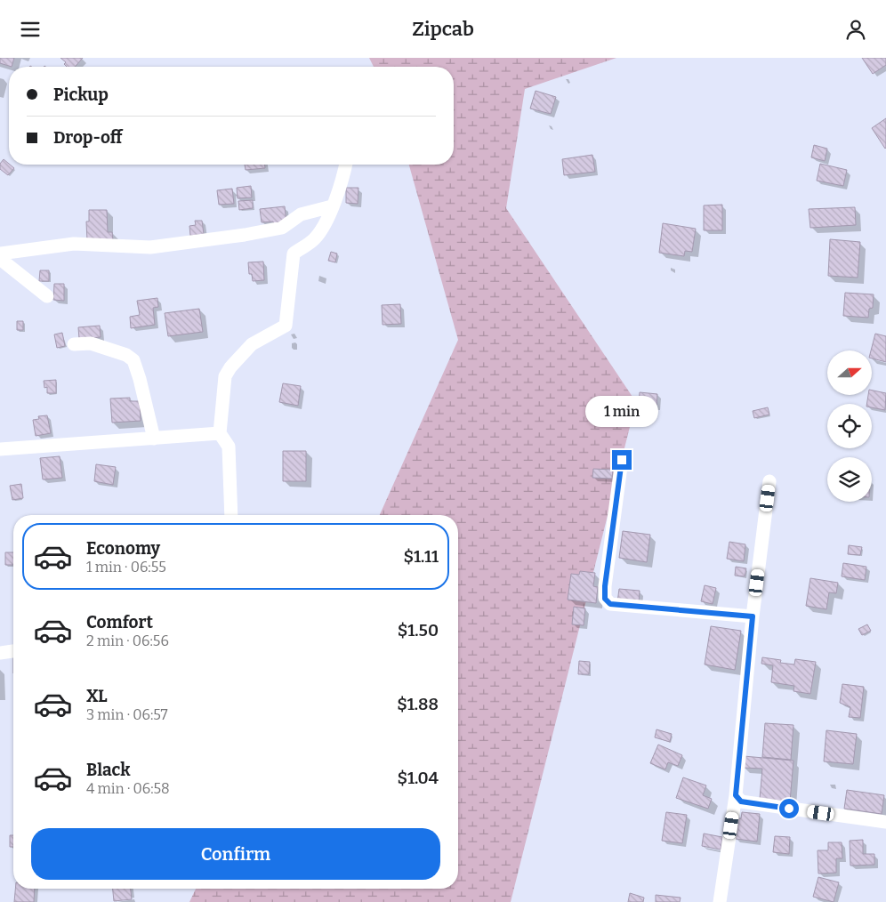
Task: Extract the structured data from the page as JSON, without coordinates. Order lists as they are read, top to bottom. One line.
{"north":"right","page":{"header":"Zipcab","banner":["Pickup","Drop-off"],"bubble":"1 min","list":[{"name":"Economy","note":"1 min · 06:55","value":"$1.11"},{"name":"Comfort","note":"2 min · 06:56","value":"$1.50"},{"name":"XL","note":"3 min · 06:57","value":"$1.88"},{"name":"Black","note":"4 min · 06:58","value":"$1.04"}],"buttons":"Confirm"}}
